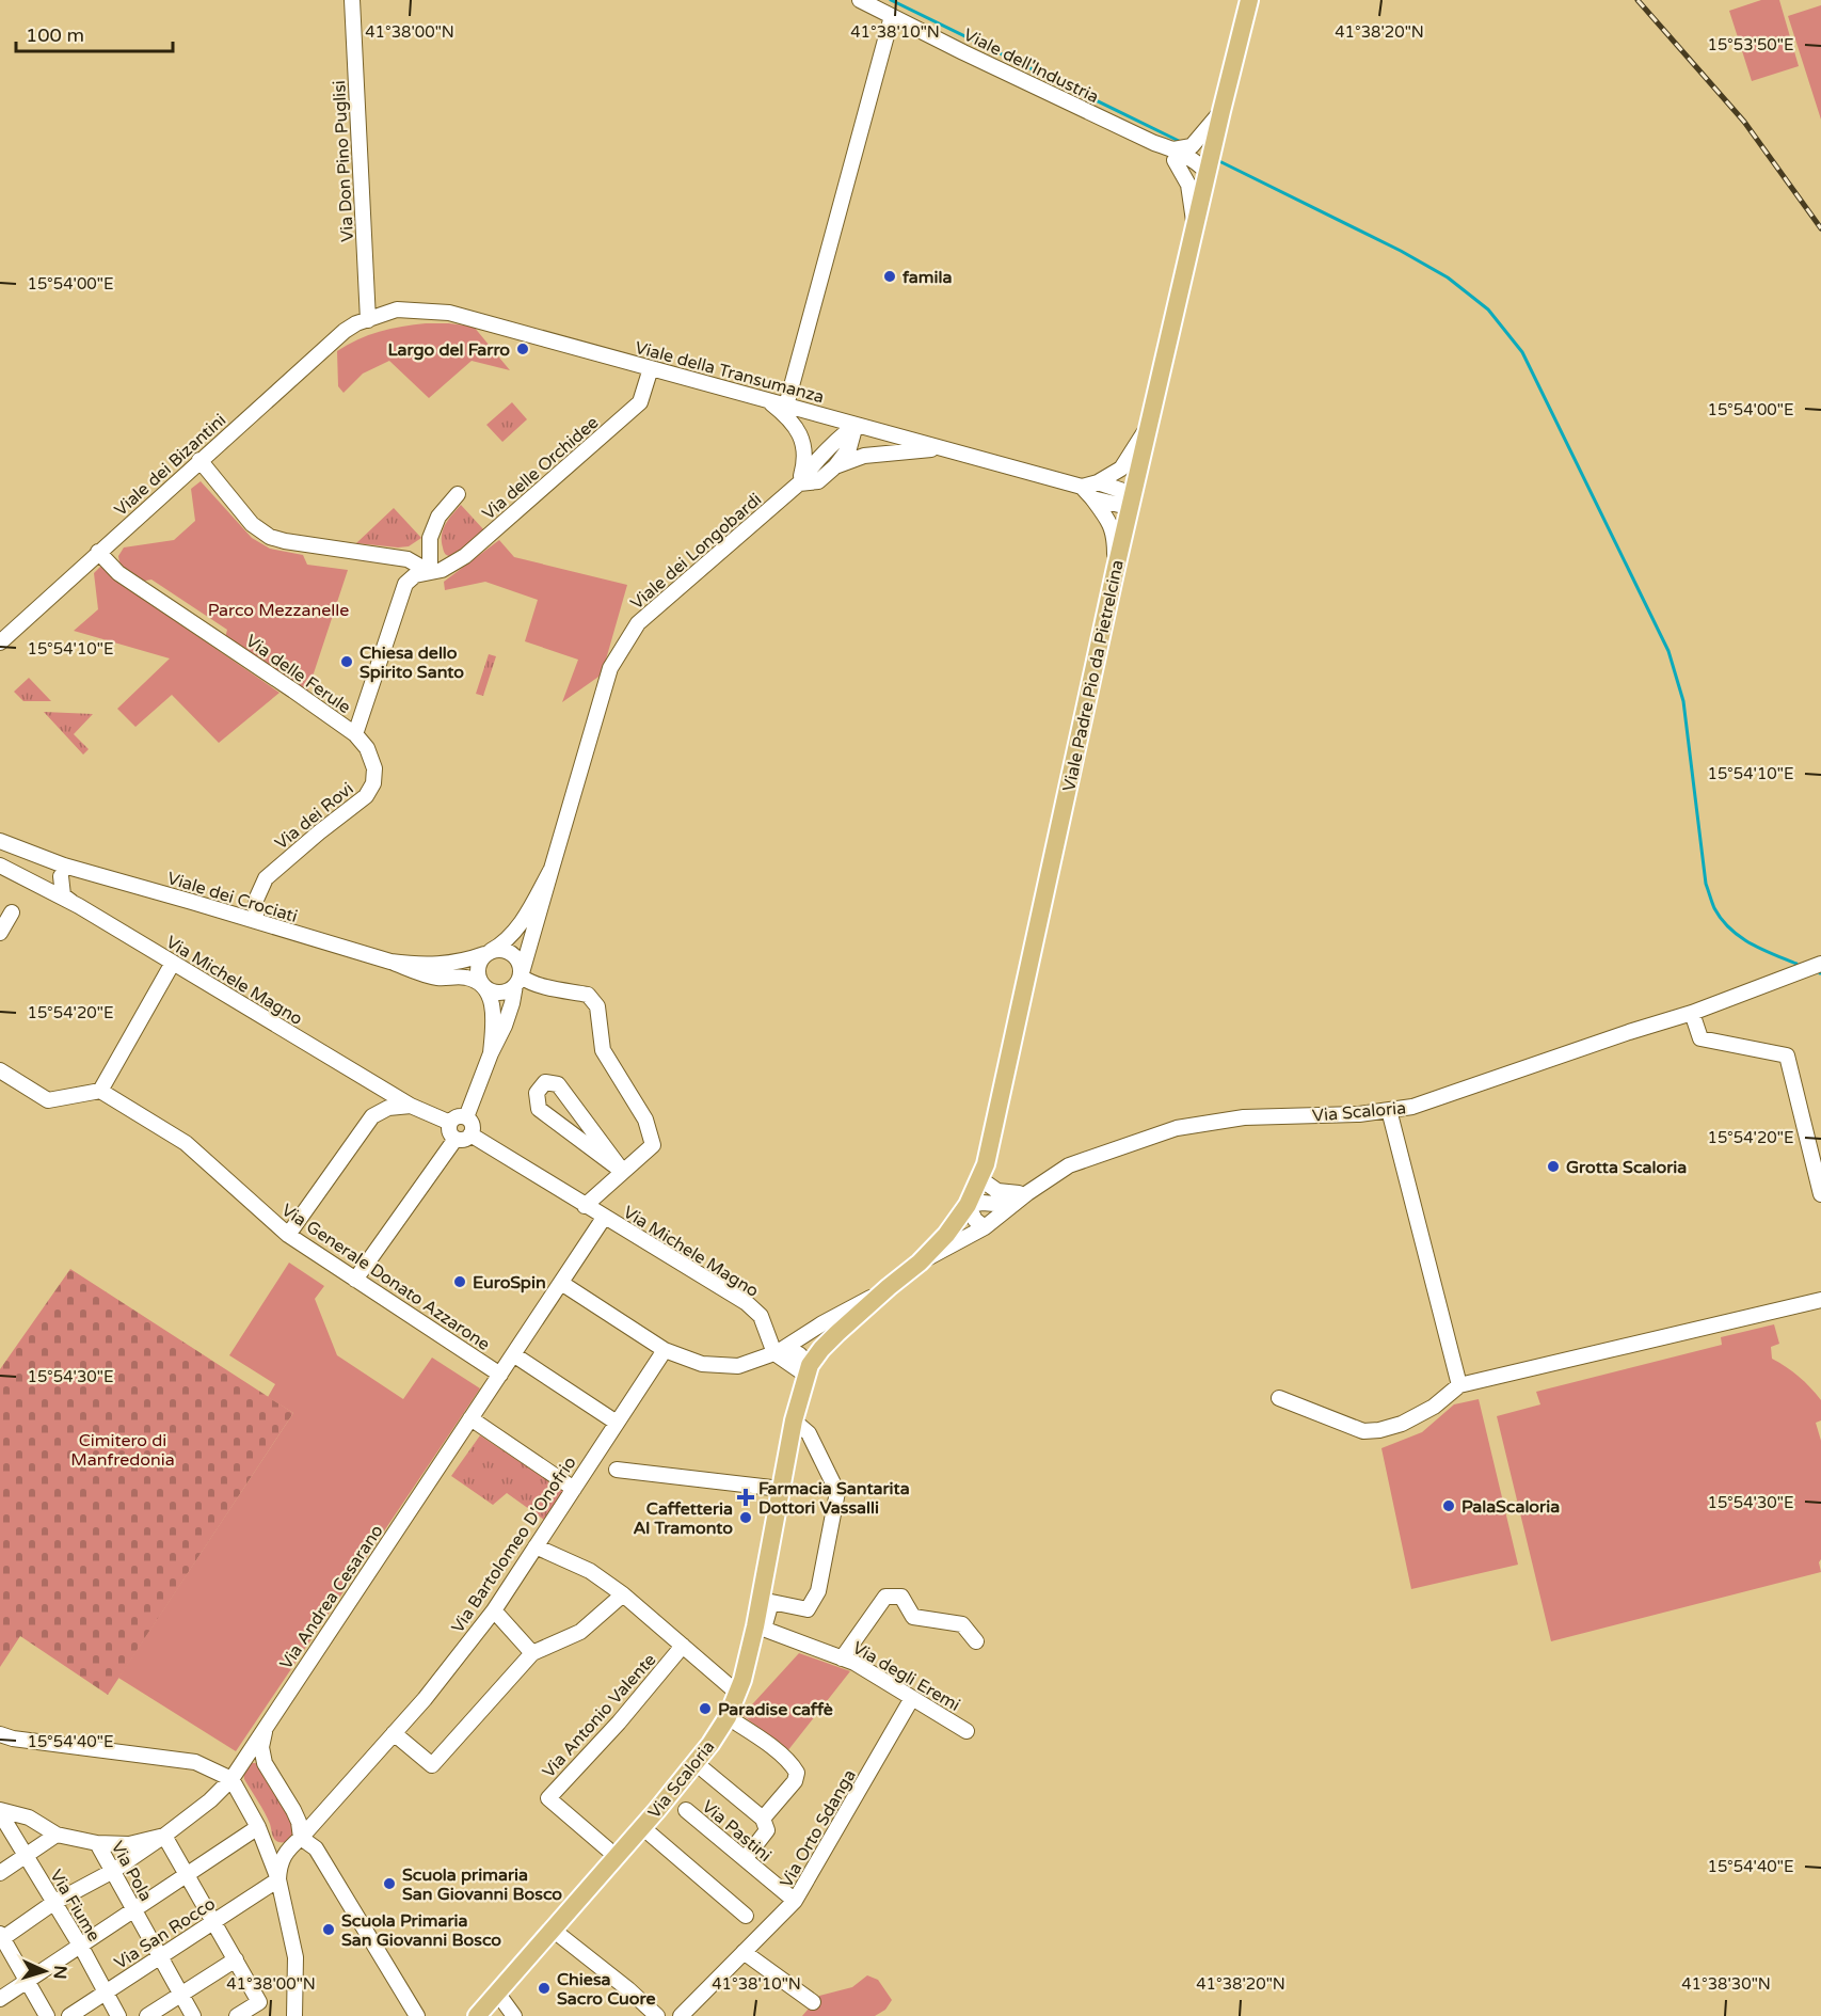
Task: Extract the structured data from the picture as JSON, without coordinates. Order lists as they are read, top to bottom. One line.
{"streets":{"main road":["Viale Padre Pio da Pietrelcina","Via Scaloria"],"street":["Viale dell'Industria","Via Don Pino Puglisi","Viale della Transumanza","Viale dei Bizantini","Via delle Orchidee","Viale dei Longobardi","Via delle Ferule","Via dei Rovi","Viale dei Crociati","Via Michele Magno","Via Generale Donato Azzarone","Via Bartolomeo D'Onofrio","Via Andrea Cesarano","Via degli Eremi","Via Antonio Valente","Via Orto Sdanga","Via Pastini","Via Pola","Via Fiume","Via San Rocco"]},"crossings":[["Viale dell'Industria","Viale Padre Pio da Pietrelcina"],["Via Don Pino Puglisi","Viale della Transumanza"],["Via Don Pino Puglisi","Viale dei Bizantini"],["Viale della Transumanza","Viale dei Bizantini"],["Viale della Transumanza","Via delle Orchidee"],["Viale della Transumanza","Viale dei Longobardi"],["Viale dei Bizantini","Via delle Ferule"],["Via delle Orchidee","Via delle Ferule"],["Via delle Orchidee","Via dei Rovi"],["Viale dei Longobardi","Viale dei Crociati"],["Via delle Ferule","Via dei Rovi"],["Viale Padre Pio da Pietrelcina","Via Scaloria"],["Via dei Rovi","Viale dei Crociati"],["Via Michele Magno","Via Scaloria"],["Via Michele Magno","Via Andrea Cesarano"],["Via Scaloria","Via Bartolomeo D'Onofrio"],["Via Scaloria","Via Andrea Cesarano"],["Via Scaloria","Via degli Eremi"],["Via Scaloria","Via Antonio Valente"],["Via Generale Donato Azzarone","Via Andrea Cesarano"],["Via Andrea Cesarano","Via Pola"],["Via Andrea Cesarano","Via Fiume"],["Via degli Eremi","Via Orto Sdanga"],["Via Orto Sdanga","Via Pastini"],["Via Pola","Via San Rocco"],["Via Fiume","Via San Rocco"]],"parks":["Parco Mezzanelle","Cimitero di Manfredonia"],"places":{"other":["famila","Largo del Farro","Chiesa dello Spirito Santo","Grotta Scaloria","EuroSpin","PalaScaloria","Caffetteria Al Tramonto","Paradise caffè","Scuola primaria San Giovanni Bosco","Scuola Primaria San Giovanni Bosco","Chiesa Sacro Cuore"],"health":["Farmacia Santarita Dottori Vassalli"]},"scale_bar":"100 m","north":"right","coordinates":["41°38'00\"N","41°38'10\"N","41°38'20\"N","15°53'50\"E","15°54'00\"E","15°54'10\"E","15°54'20\"E","15°54'30\"E","15°54'40\"E","41°38'30\"N"]}
